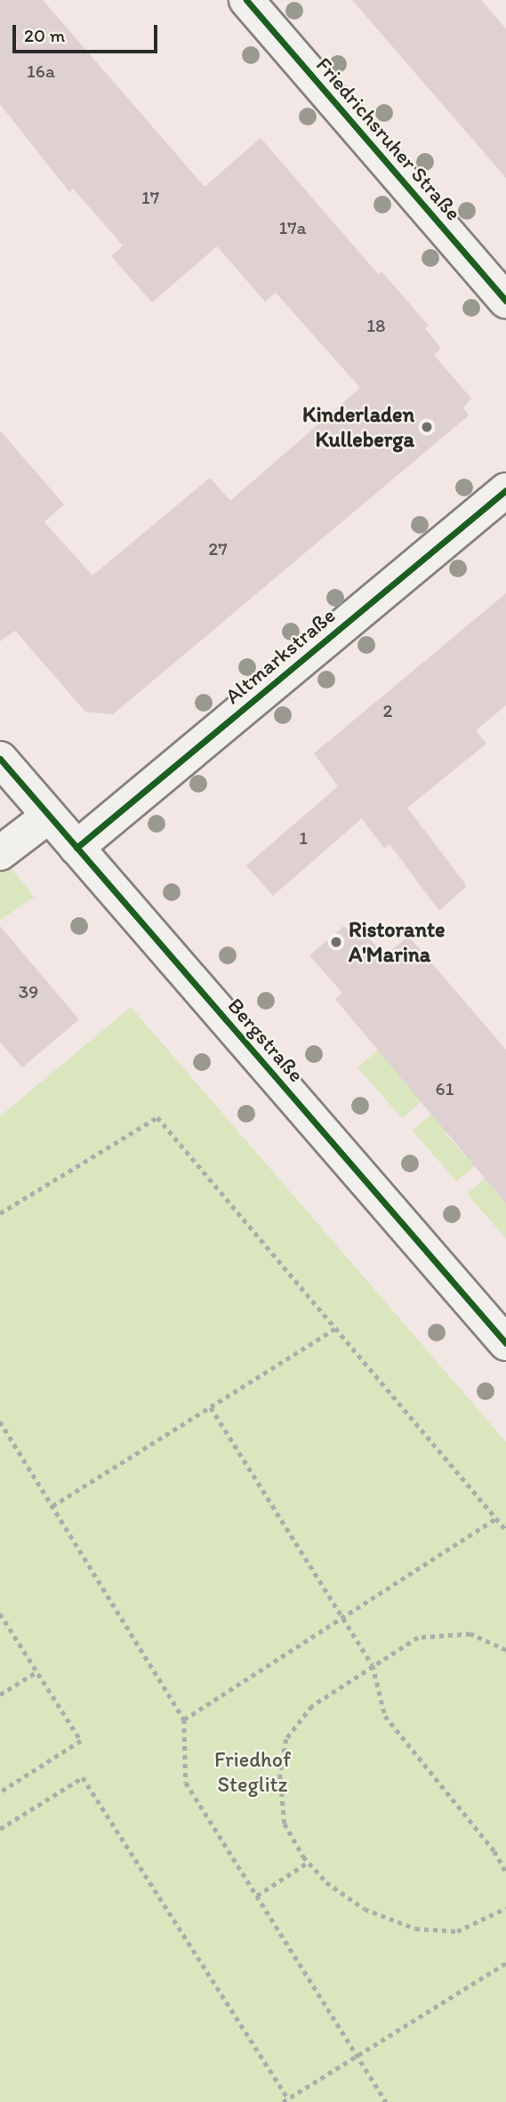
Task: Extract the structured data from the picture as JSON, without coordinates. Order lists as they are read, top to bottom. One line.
{"streets":{"street":["Friedrichsruher Straße","Altmarkstraße","Bergstraße"]},"crossings":[["Altmarkstraße","Bergstraße"]],"parks":["Friedhof Steglitz"],"places":["Kinderladen Kulleberga","Ristorante A'Marina"],"house_numbers":["16a","17","17a","18","27","2","1","39","61"],"scale_bar":"20 m"}
